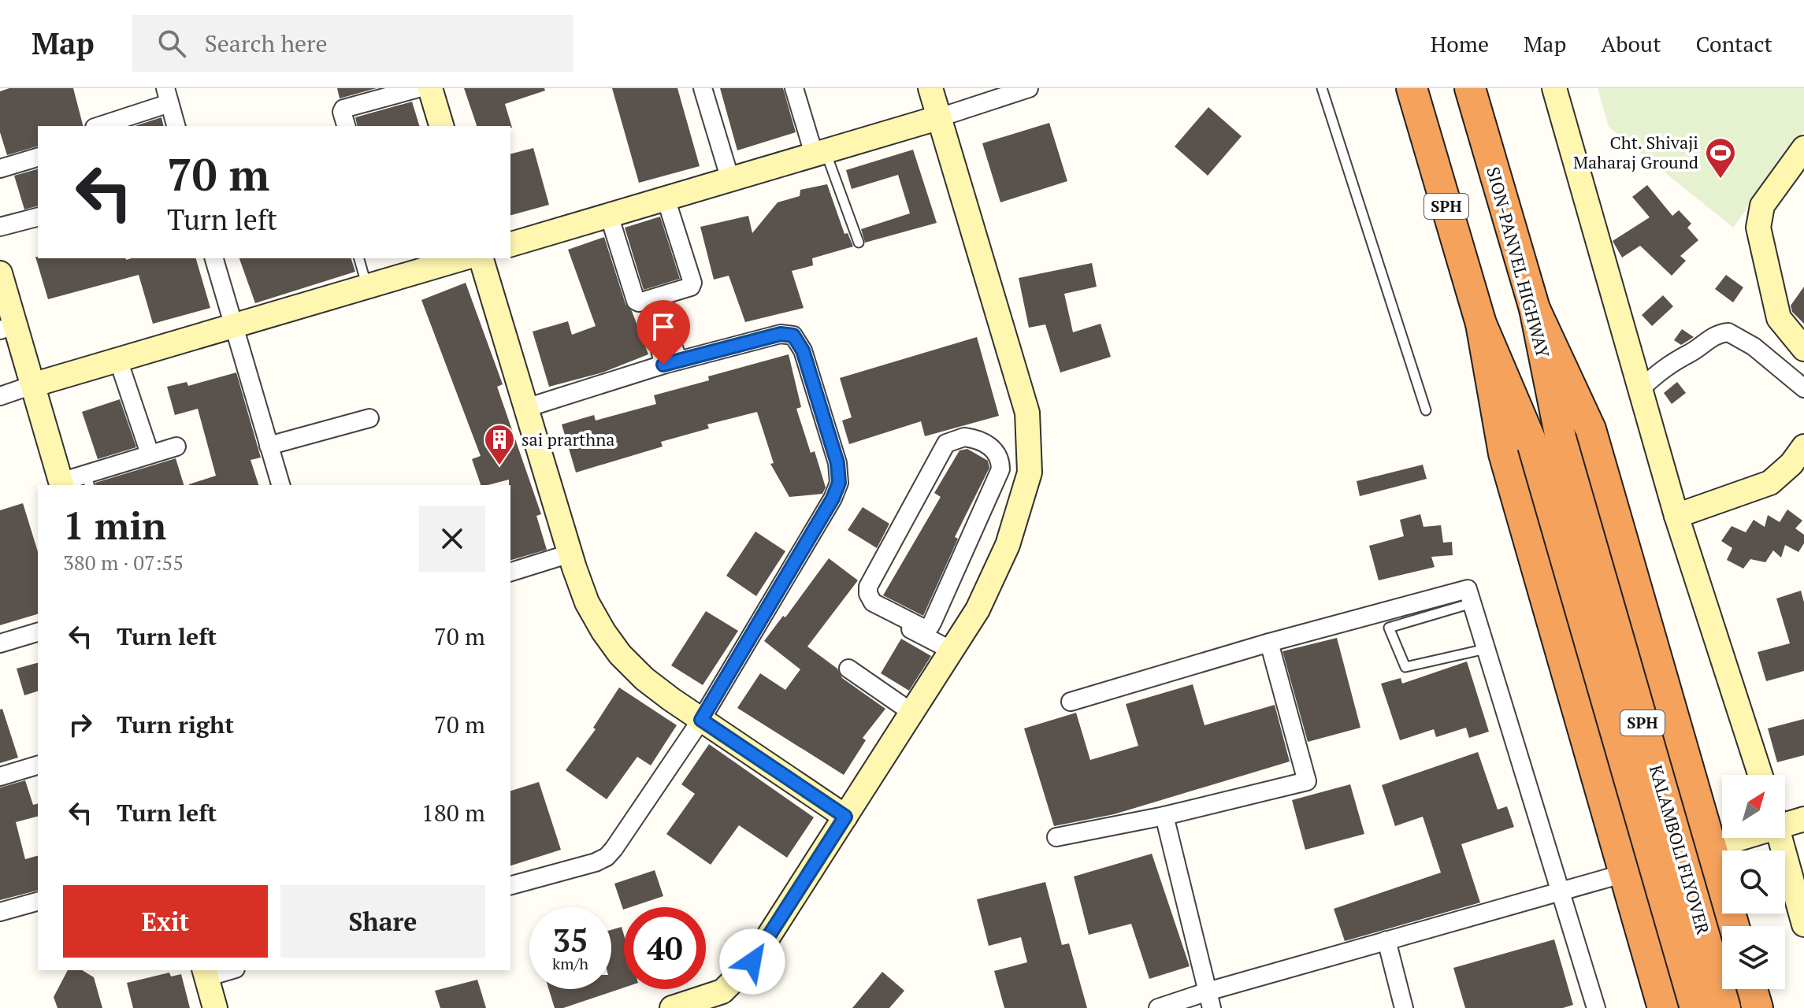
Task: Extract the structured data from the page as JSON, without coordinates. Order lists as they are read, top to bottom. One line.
{"streets":{"highway":["SPH","SION-PANVEL HIGHWAY","KALAMBOLI FLYOVER"]},"crossings":[["SPH","SION-PANVEL HIGHWAY"],["SPH","KALAMBOLI FLYOVER"],["SION-PANVEL HIGHWAY","KALAMBOLI FLYOVER"]],"places":{"sports":["Cht. Shivaji Maharaj Ground"],"building":["sai prarthna"]},"north":"top right","page":{"header":"Map","search":"Search here","nav":["Home","Map","About","Contact"],"turn":["70 m","Turn left"],"heading":["1 min","380 m · 07:55"],"list":[{"name":"Turn left","value":"70 m"},{"name":"Turn right","value":"70 m"},{"name":"Turn left","value":"180 m"}],"buttons":["Exit","Share"],"speed":"35 km/h","limit":"40"}}
